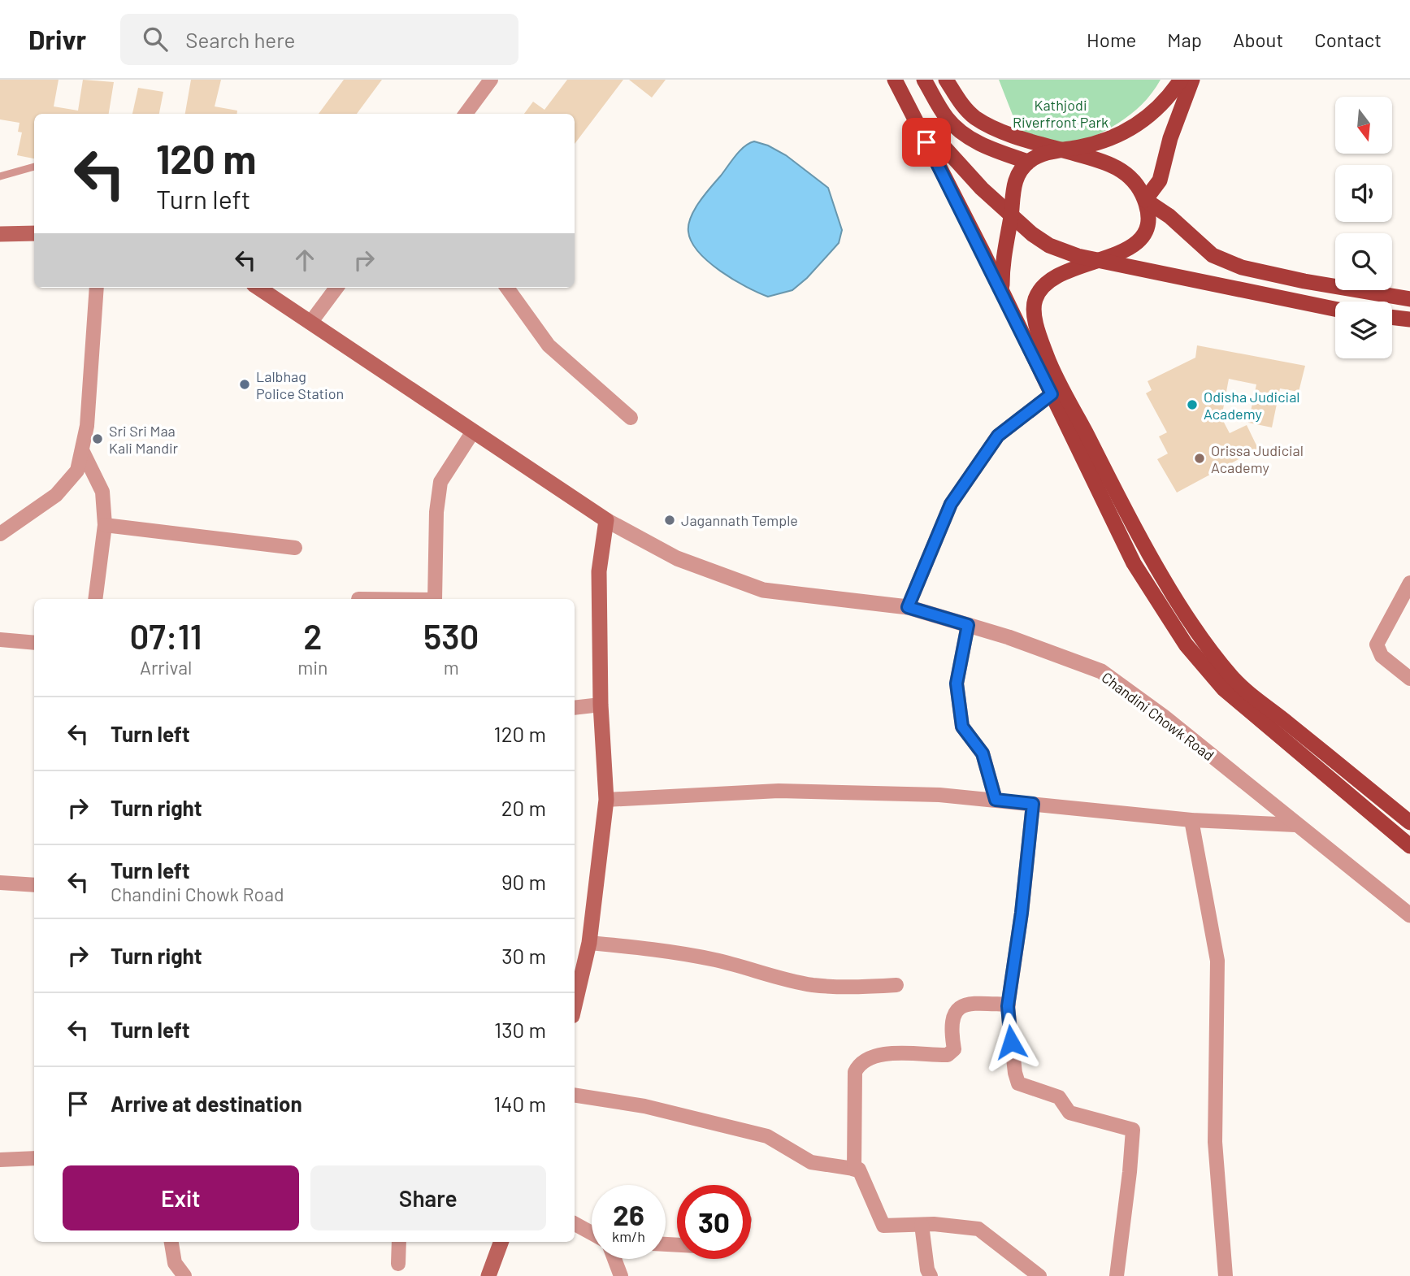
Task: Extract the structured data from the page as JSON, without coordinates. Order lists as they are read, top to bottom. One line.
{"streets":{"street":["Chandini Chowk Road"]},"parks":["Kathjodi Riverfront Park"],"places":["Lalbhag Police Station","Odisha Judicial Academy","Sri Sri Maa Kali Mandir","Orissa Judicial Academy","Jagannath Temple"],"north":"bottom","page":{"header":"Drivr","search":"Search here","nav":["Home","Map","About","Contact"],"turn":["120 m","Turn left"],"eta":["07:11","Arrival","2","min","530","m"],"list":[{"name":"Turn left","value":"120 m"},{"name":"Turn right","value":"20 m"},{"name":"Turn left","note":"Chandini Chowk Road","value":"90 m"},{"name":"Turn right","value":"30 m"},{"name":"Turn left","value":"130 m"},{"name":"Arrive at destination","value":"140 m"}],"buttons":["Exit","Share"],"speed":"26 km/h","limit":"30"}}
